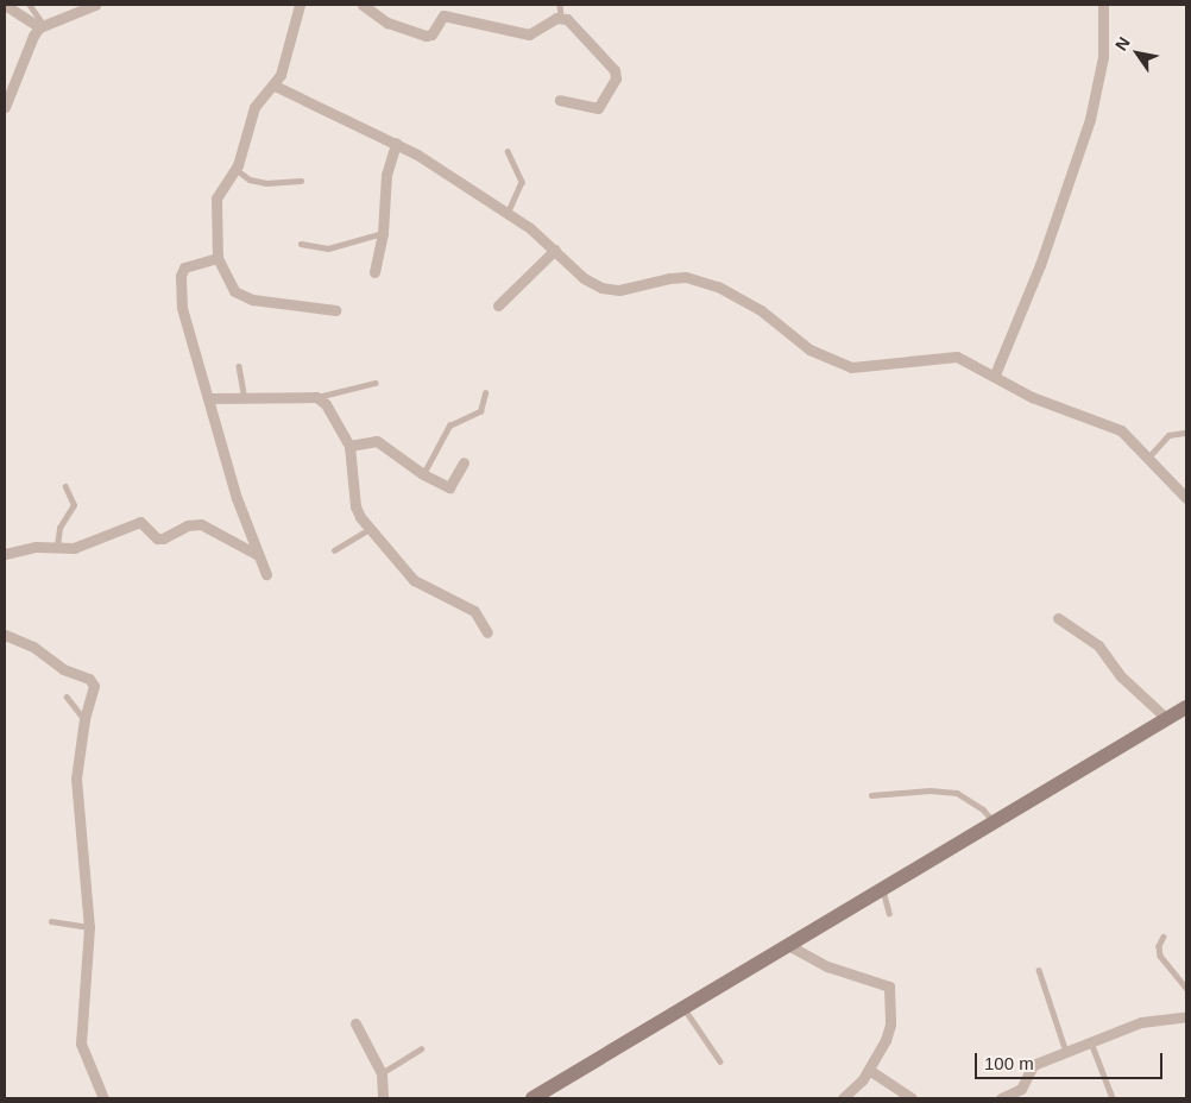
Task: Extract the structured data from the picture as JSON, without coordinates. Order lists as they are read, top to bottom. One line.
{"scale_bar":"100 m","north":"top left"}
